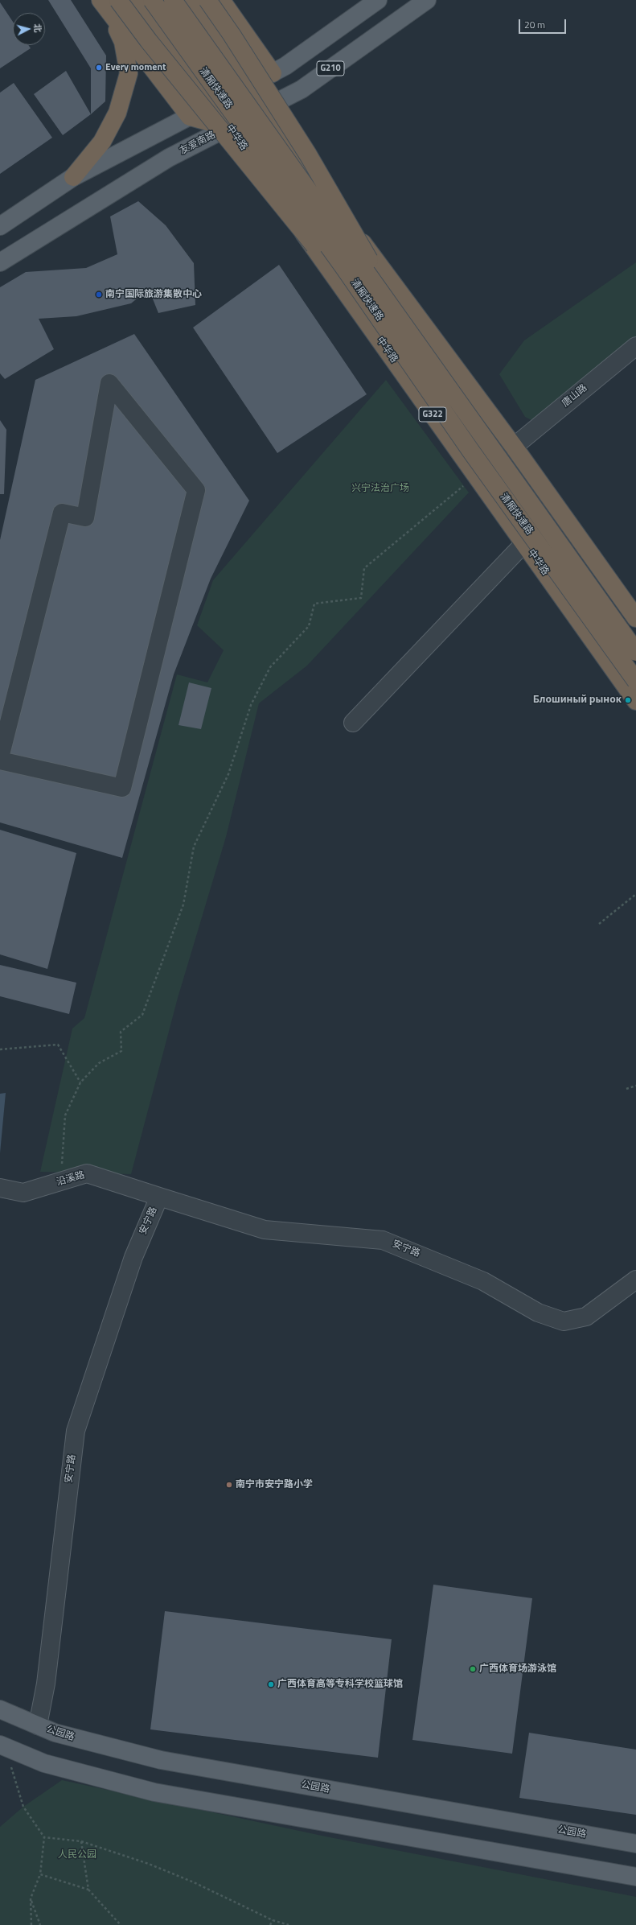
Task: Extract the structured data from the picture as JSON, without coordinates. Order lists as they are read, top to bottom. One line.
{"streets":{"highway":["清厢快速路","中华路","G322"],"main road":["G210","友爱南路","公园路"],"street":["唐山路","沿溪路","安宁路"]},"crossings":[["中华路","友爱南路"],["沿溪路","安宁路"],["安宁路","公园路"]],"parks":["兴宁法治广场","人民公园"],"places":["Every moment","南宁国际旅游集散中心","Блошиный рынок","南宁市安宁路小学","广西体育场游泳馆","广西体育高等专科学校篮球馆"],"scale_bar":"20 m","north":"right"}
